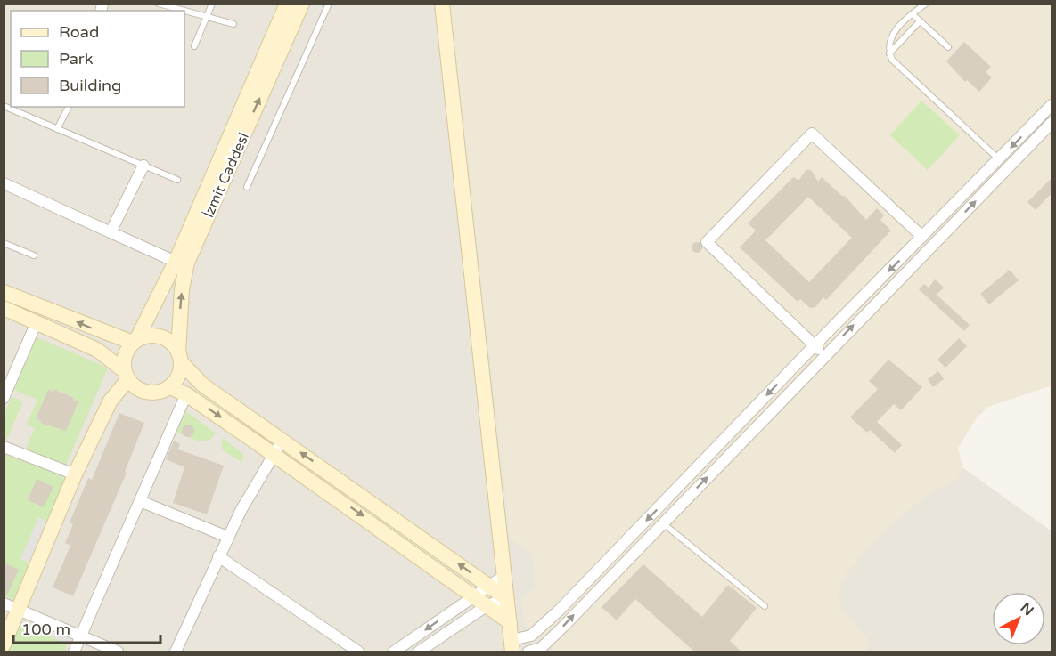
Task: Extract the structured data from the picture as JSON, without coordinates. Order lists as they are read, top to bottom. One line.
{"streets":{"street":["İzmit Caddesi"]},"legend":["Road","Park","Building"],"scale_bar":"100 m","north":"top right"}
